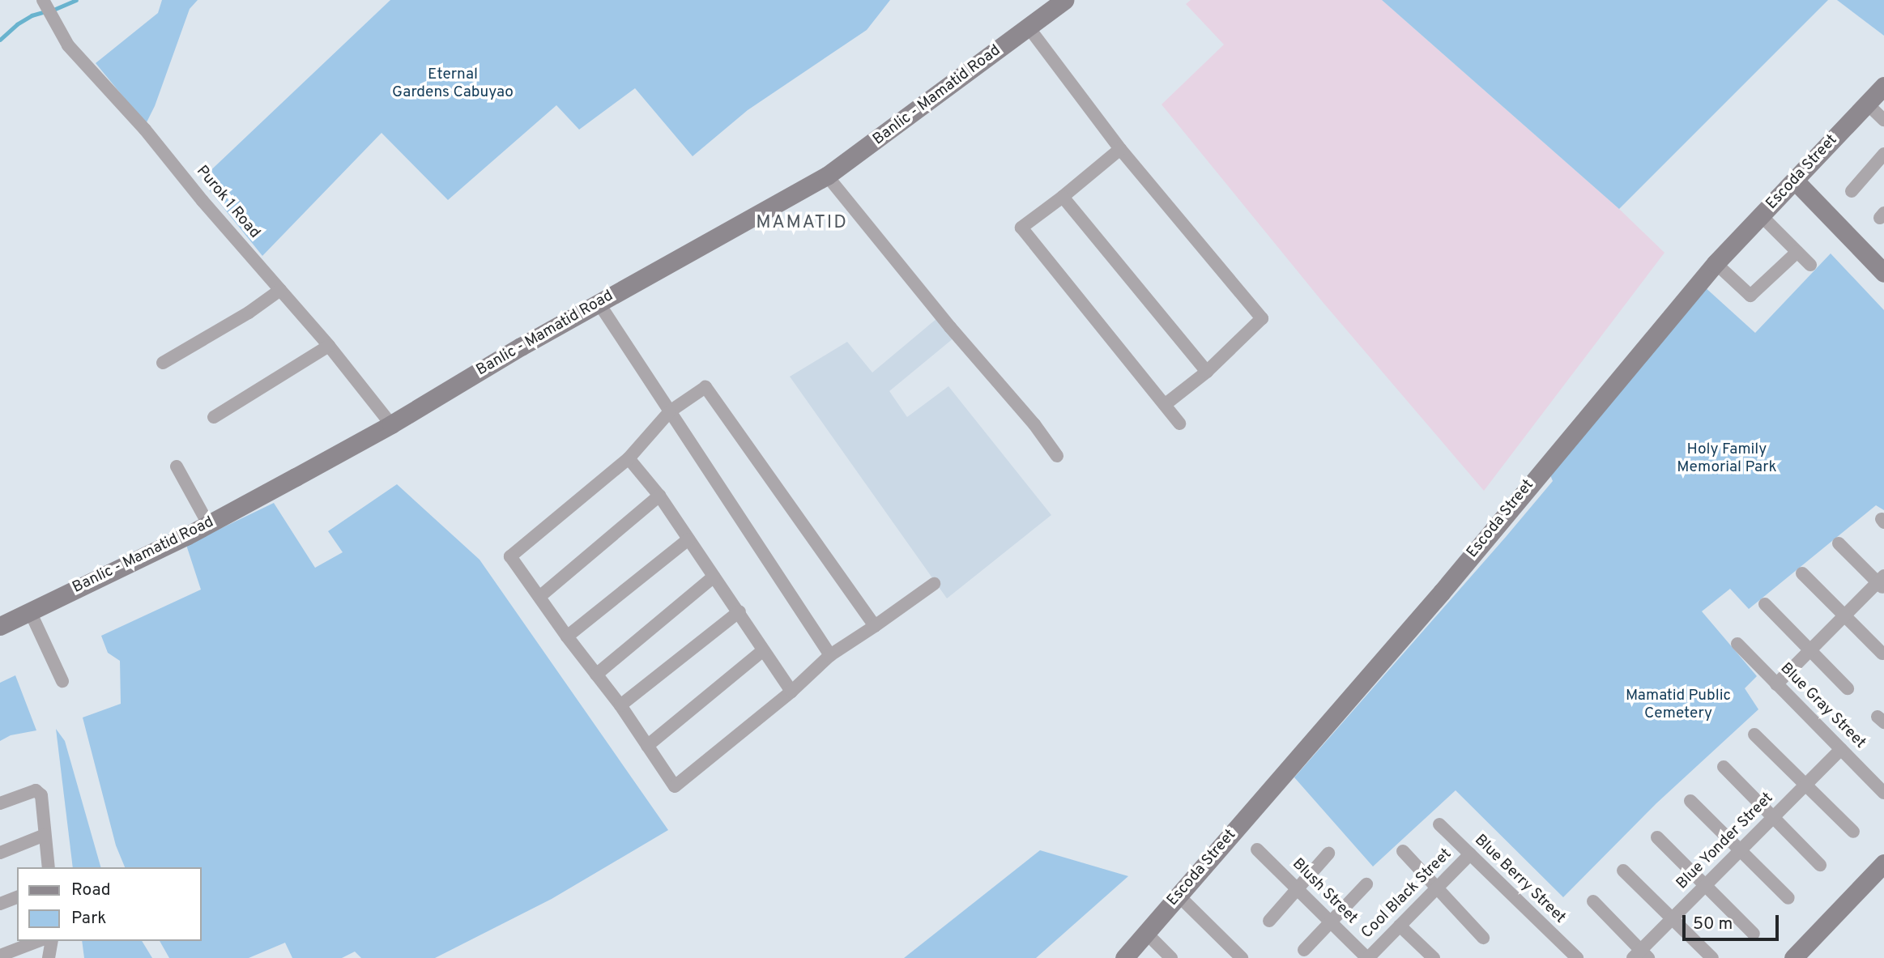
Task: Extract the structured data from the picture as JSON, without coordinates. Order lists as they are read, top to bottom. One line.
{"streets":{"street":["Banlic - Mamatid Road","Escoda Street","Purok 1 Road","Blue Gray Street","Blue Yonder Street","Blue Berry Street","Blush Street","Cool Black Street"]},"crossings":[["Banlic - Mamatid Road","Purok 1 Road"],["Blue Gray Street","Blue Yonder Street"],["Blue Berry Street","Cool Black Street"],["Blush Street","Cool Black Street"]],"districts":["MAMATID"],"parks":["Eternal Gardens Cabuyao","Holy Family Memorial Park","Mamatid Public Cemetery"],"legend":["Road","Park"],"scale_bar":"50 m"}
